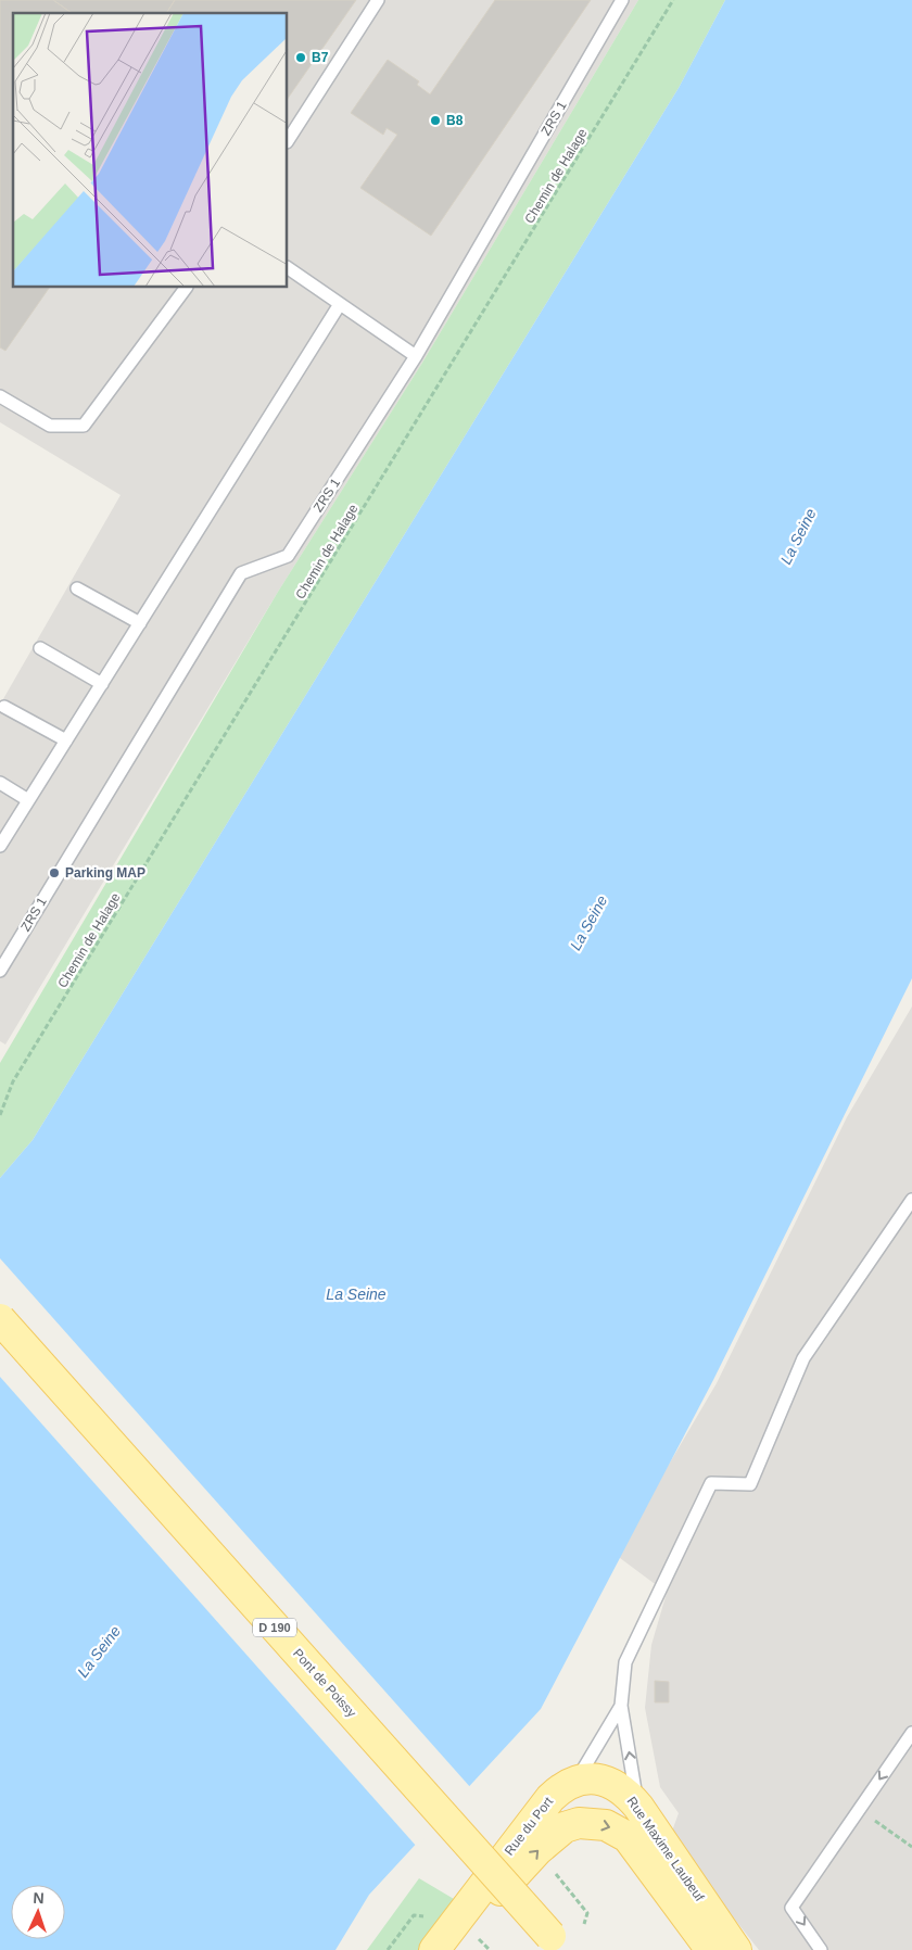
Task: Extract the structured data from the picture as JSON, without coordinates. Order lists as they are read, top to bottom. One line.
{"streets":{"main road":["D 190","Pont de Poissy","Rue du Port","Rue Maxime Laubeuf"],"lane":["ZRS 1"],"path":["Chemin de Halage"]},"crossings":[["Rue du Port","Rue Maxime Laubeuf"]],"water":["La Seine"],"places":["B7","B8","Parking MAP"],"north":"top"}
